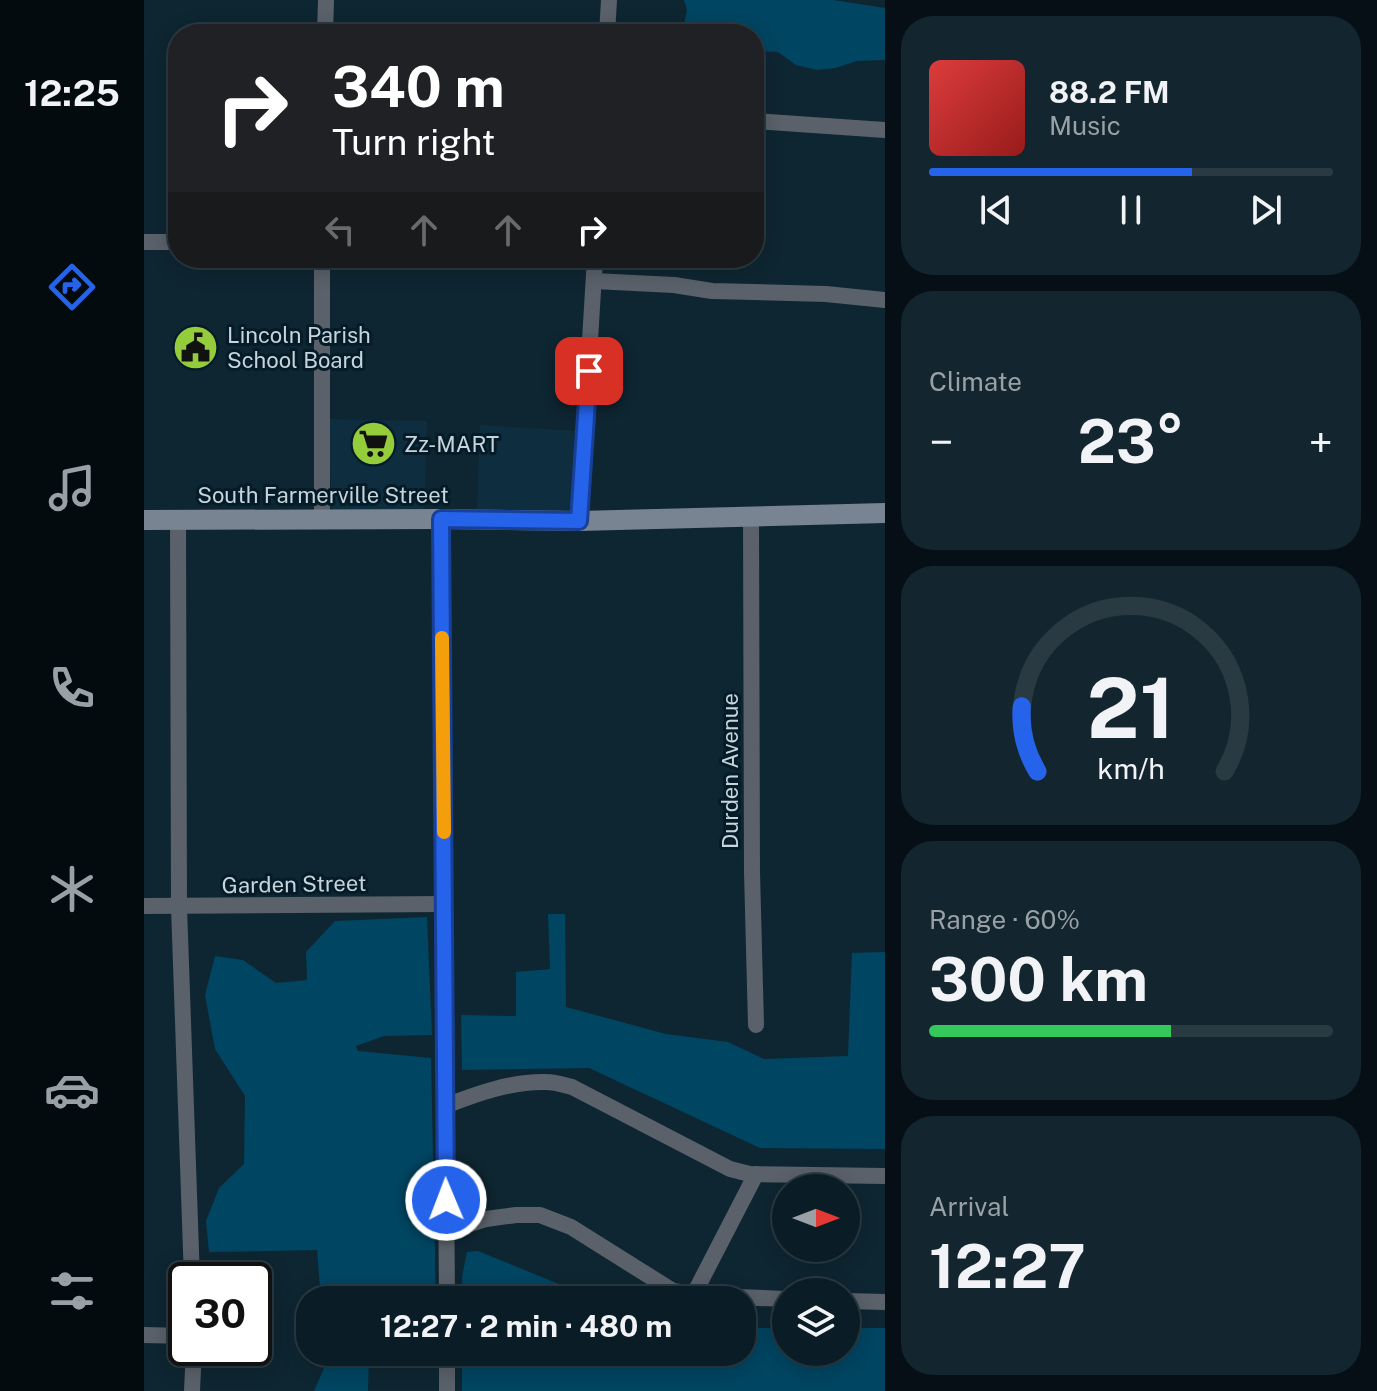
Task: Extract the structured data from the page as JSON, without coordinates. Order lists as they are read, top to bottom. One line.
{"streets":{"street":["South Farmerville Street","Durden Avenue","Garden Street"]},"crossings":[["South Farmerville Street","Durden Avenue"]],"places":{"public building":["Lincoln Parish School Board"],"supermarket":["Zz-MART"]},"north":"right","page":{"tabs":"12:25","turn":["340 m","Turn right"],"song":["88.2 FM","Music"],"tile":["Climate",["Range · 60%","300 km"],["Arrival","12:27"]],"heat":["−","23°","+"],"limit":"30","trip":"12:27 · 2 min · 480 m","gauge":["21","km/h"]}}
